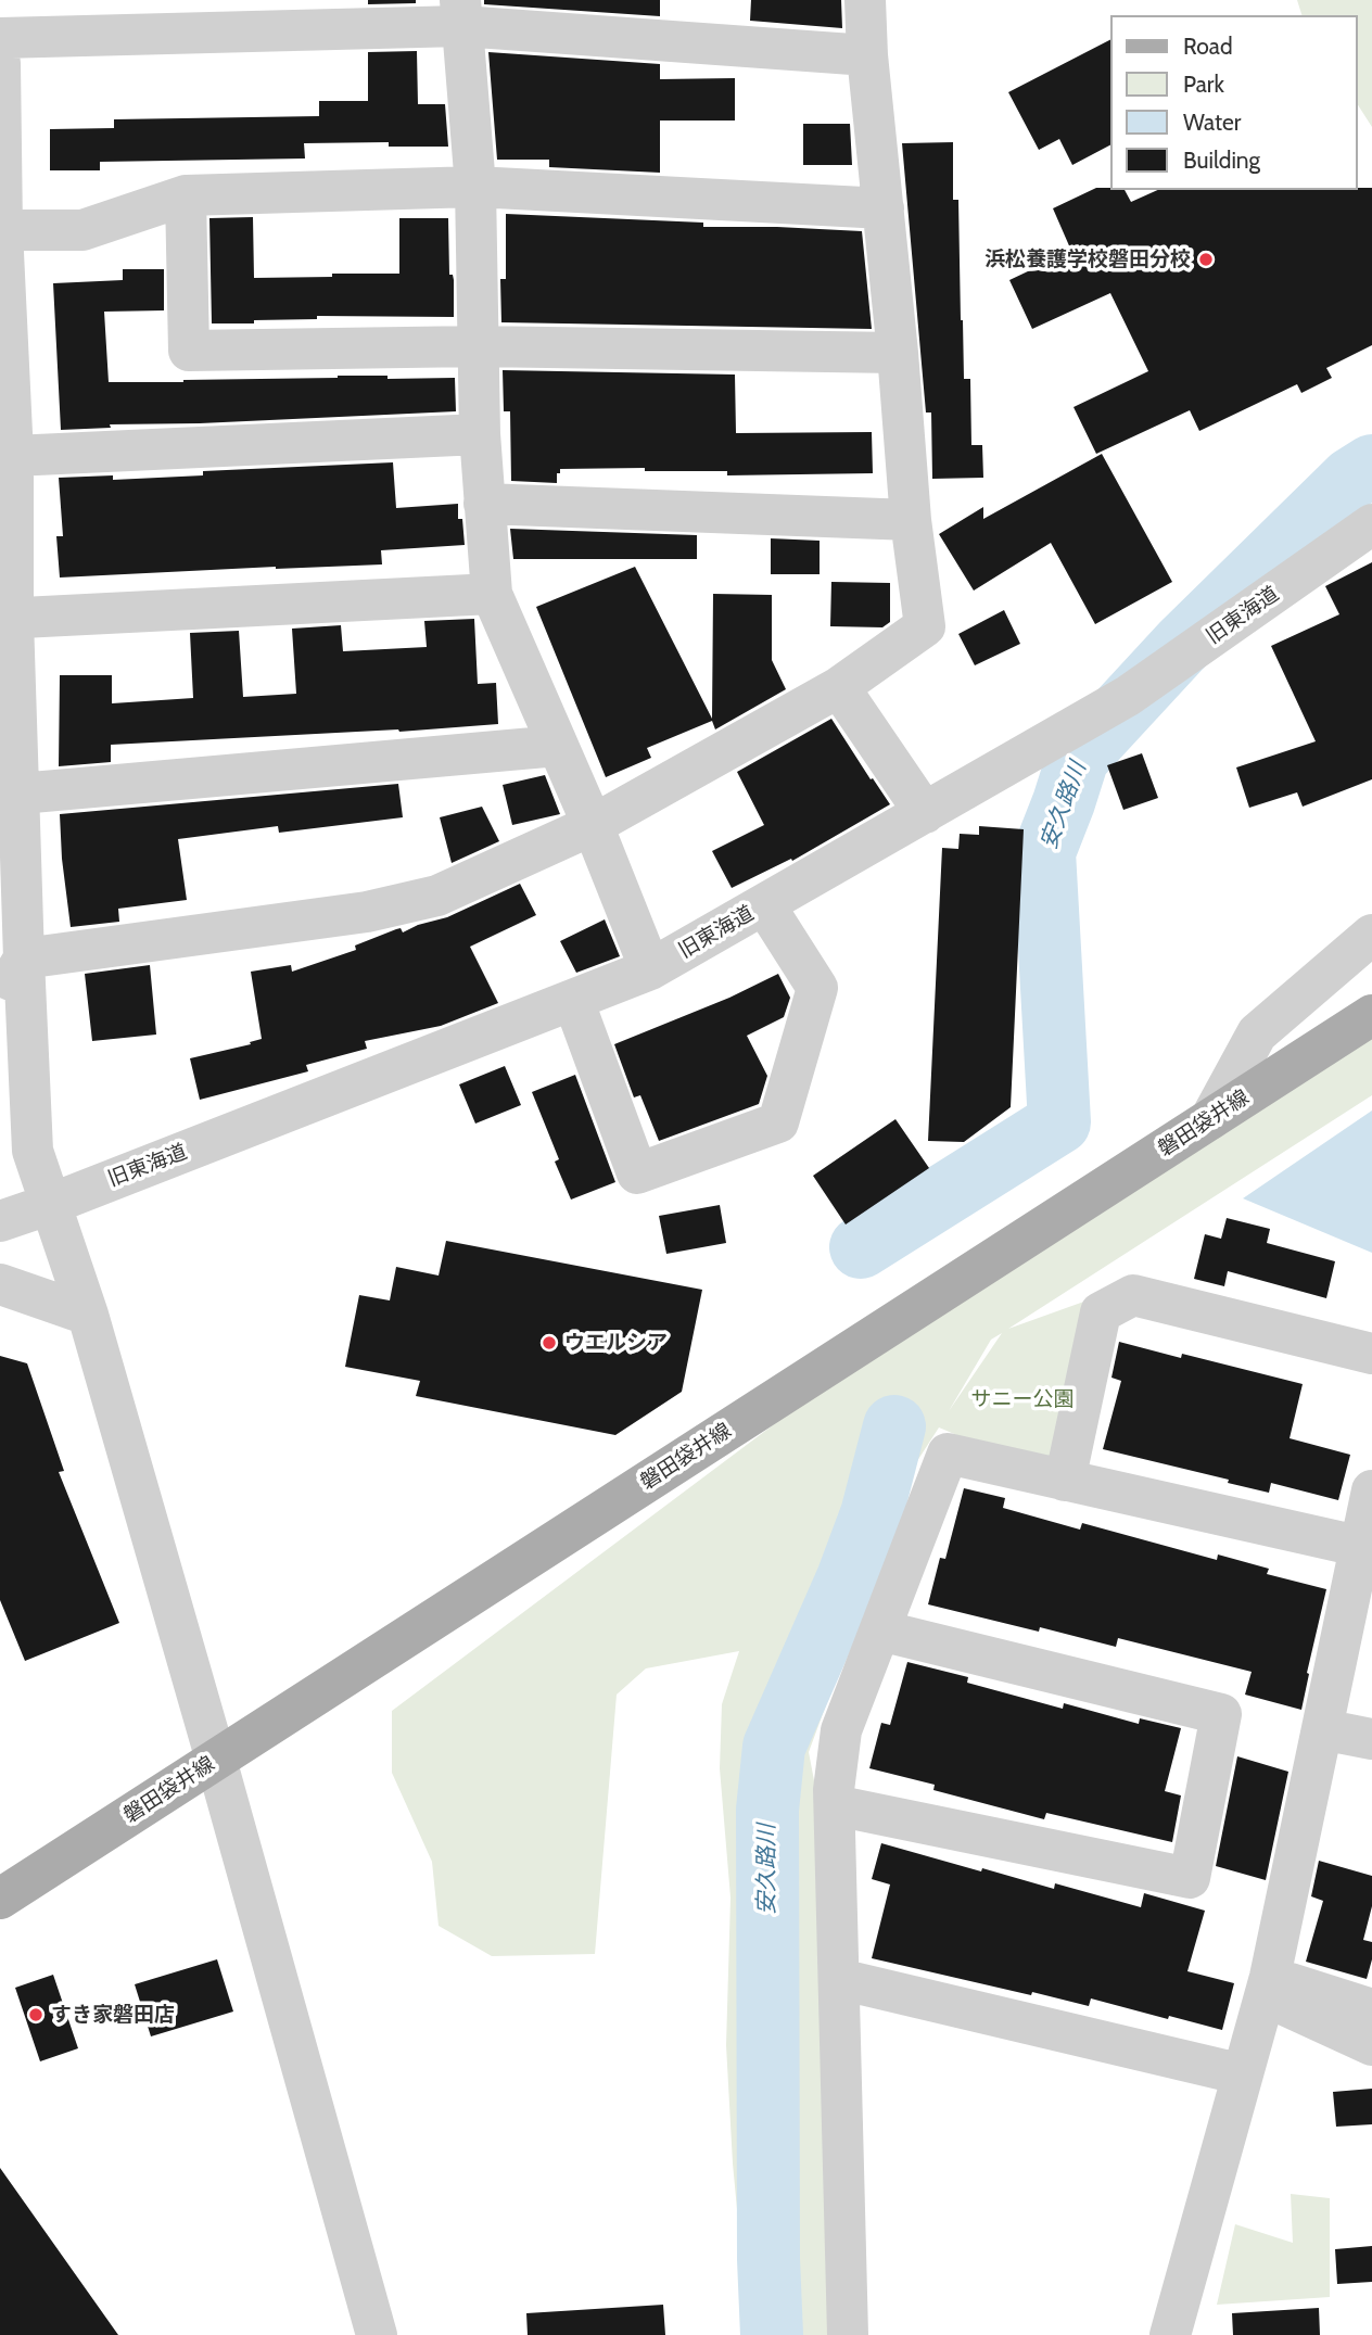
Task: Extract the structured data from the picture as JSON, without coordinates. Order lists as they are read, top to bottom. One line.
{"streets":{"main road":["磐田袋井線"],"street":["旧東海道"]},"water":["安久路川"],"parks":["サニー公園"],"places":["浜松養護学校磐田分校","ウエルシア","すき家磐田店"],"legend":["Road","Park","Water","Building"]}
